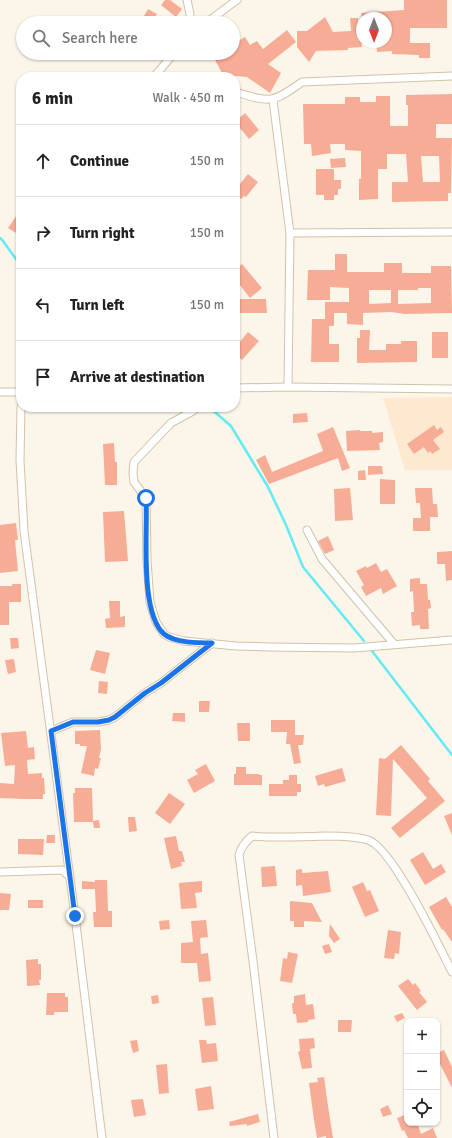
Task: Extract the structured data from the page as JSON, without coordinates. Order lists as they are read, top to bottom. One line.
{"north":"bottom","page":{"search":"Search here","heading":["6 min","Walk · 450 m"],"list":[["Continue","150 m"],["Turn right","150 m"],["Turn left","150 m"],"Arrive at destination"],"map_buttons":["+","−"]}}
